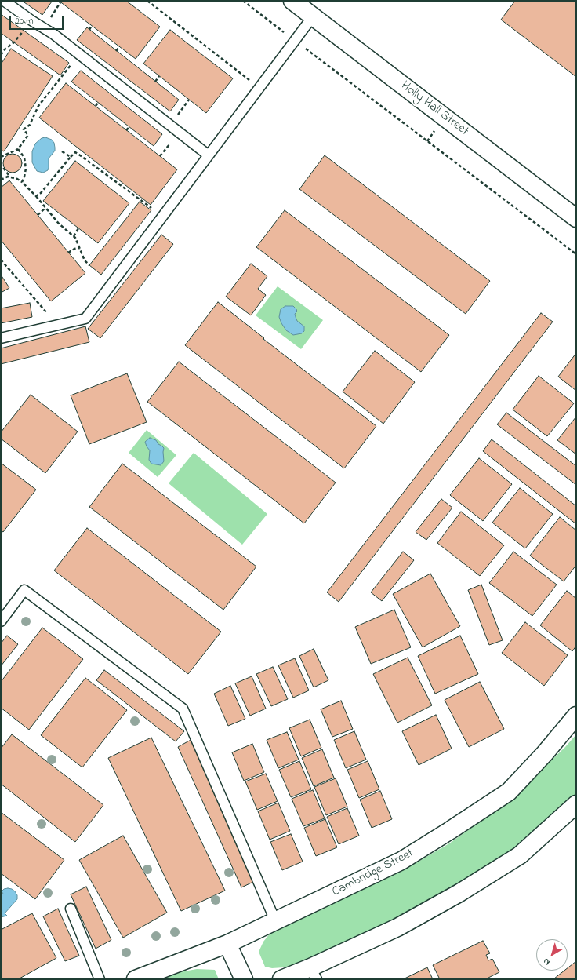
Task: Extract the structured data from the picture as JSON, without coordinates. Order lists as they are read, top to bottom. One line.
{"streets":{"street":["Holly Hall Street","Cambridge Street"]},"scale_bar":"20 m","north":"bottom left"}
